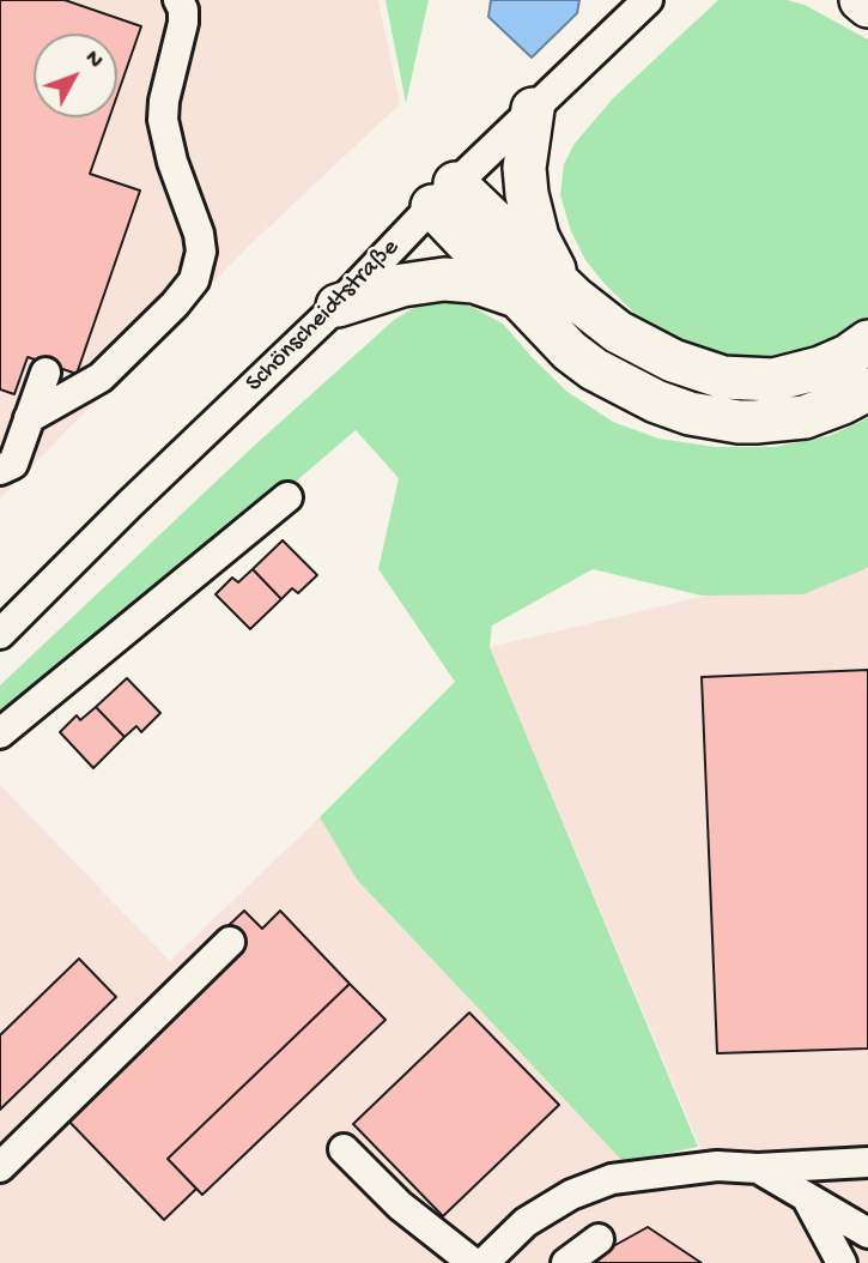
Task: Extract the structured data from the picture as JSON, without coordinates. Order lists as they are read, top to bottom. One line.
{"streets":{"street":["Schönscheidtstraße"]},"north":"top right"}
